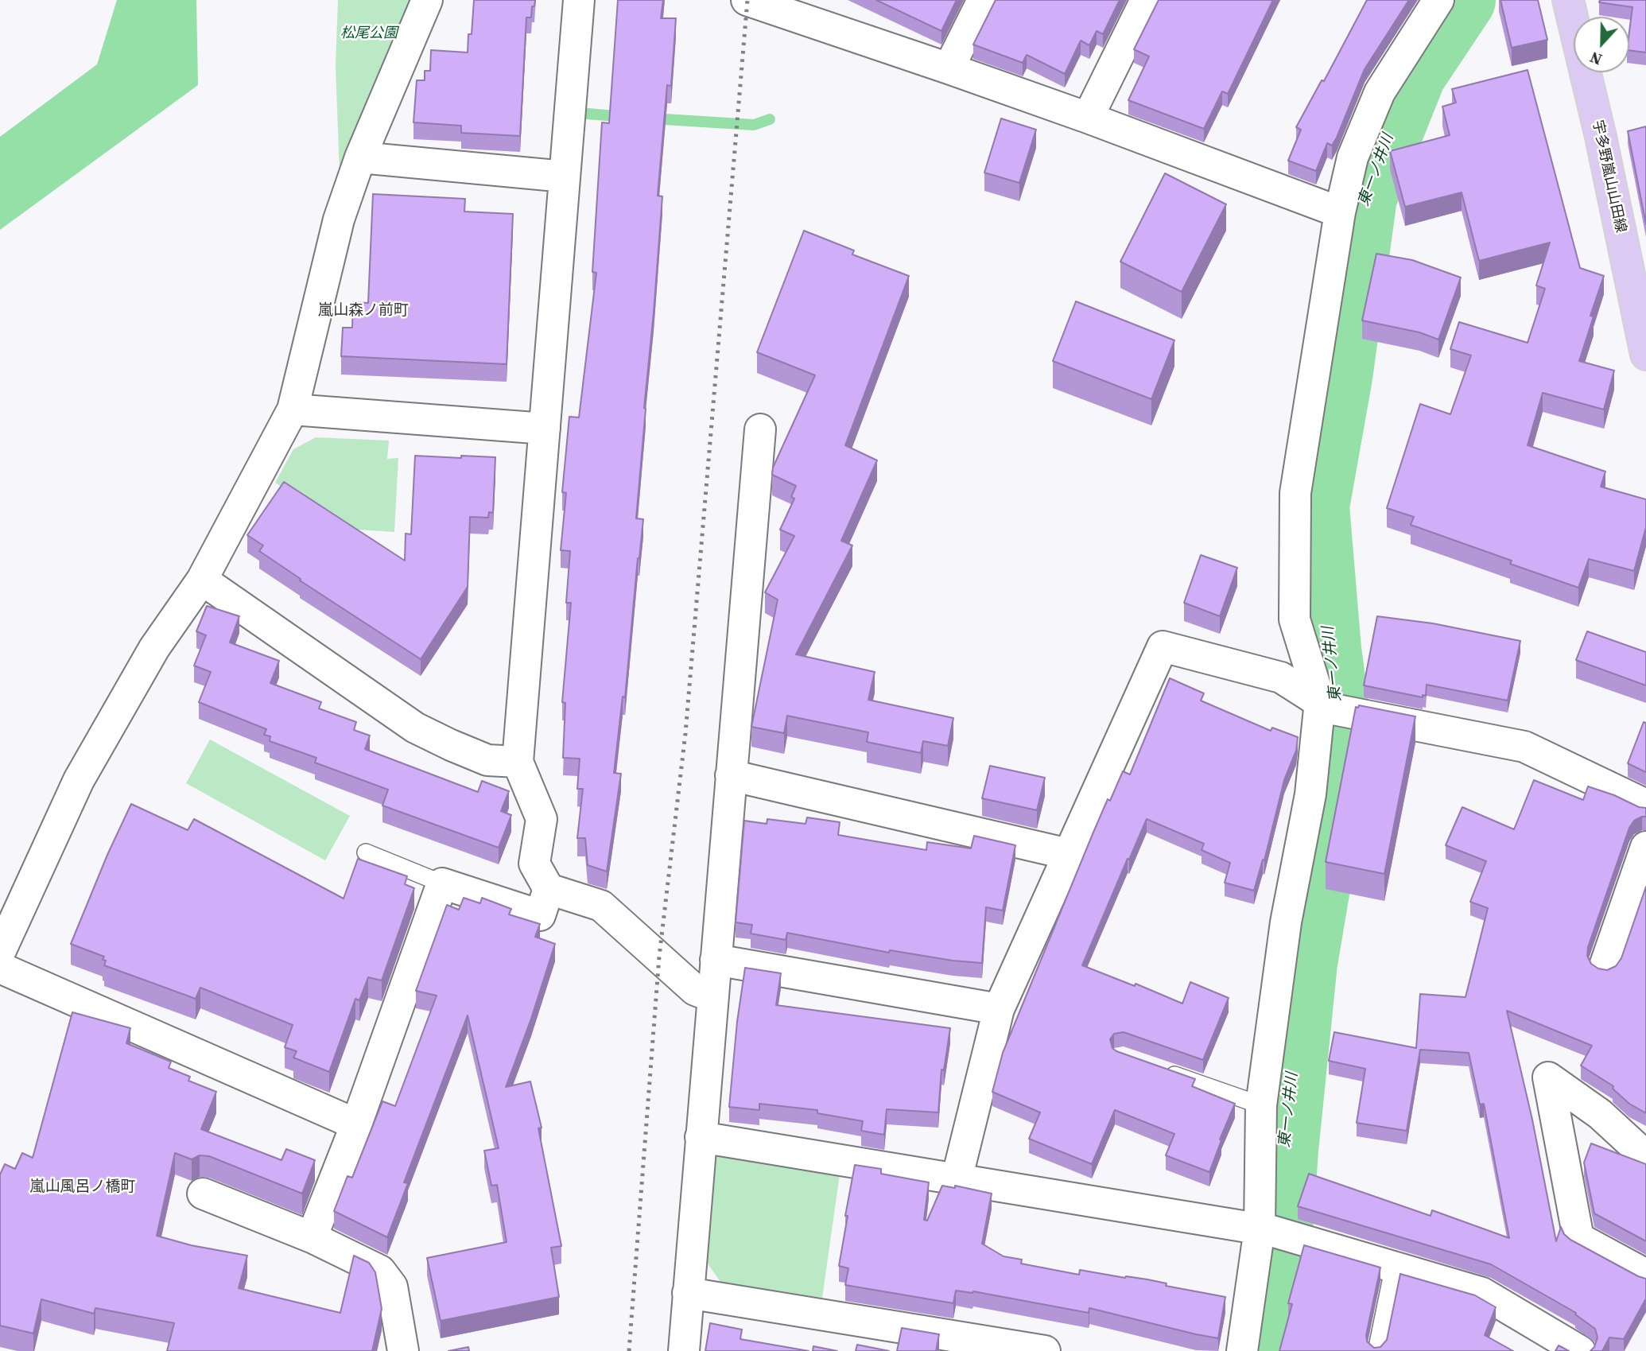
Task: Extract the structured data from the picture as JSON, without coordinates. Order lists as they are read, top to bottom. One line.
{"streets":{"main road":["宇多野嵐山山田線"]},"districts":["嵐山森ノ前町","嵐山風呂ノ橋町"],"water":["東一ノ井川"],"parks":["松尾公園"],"north":"bottom"}
